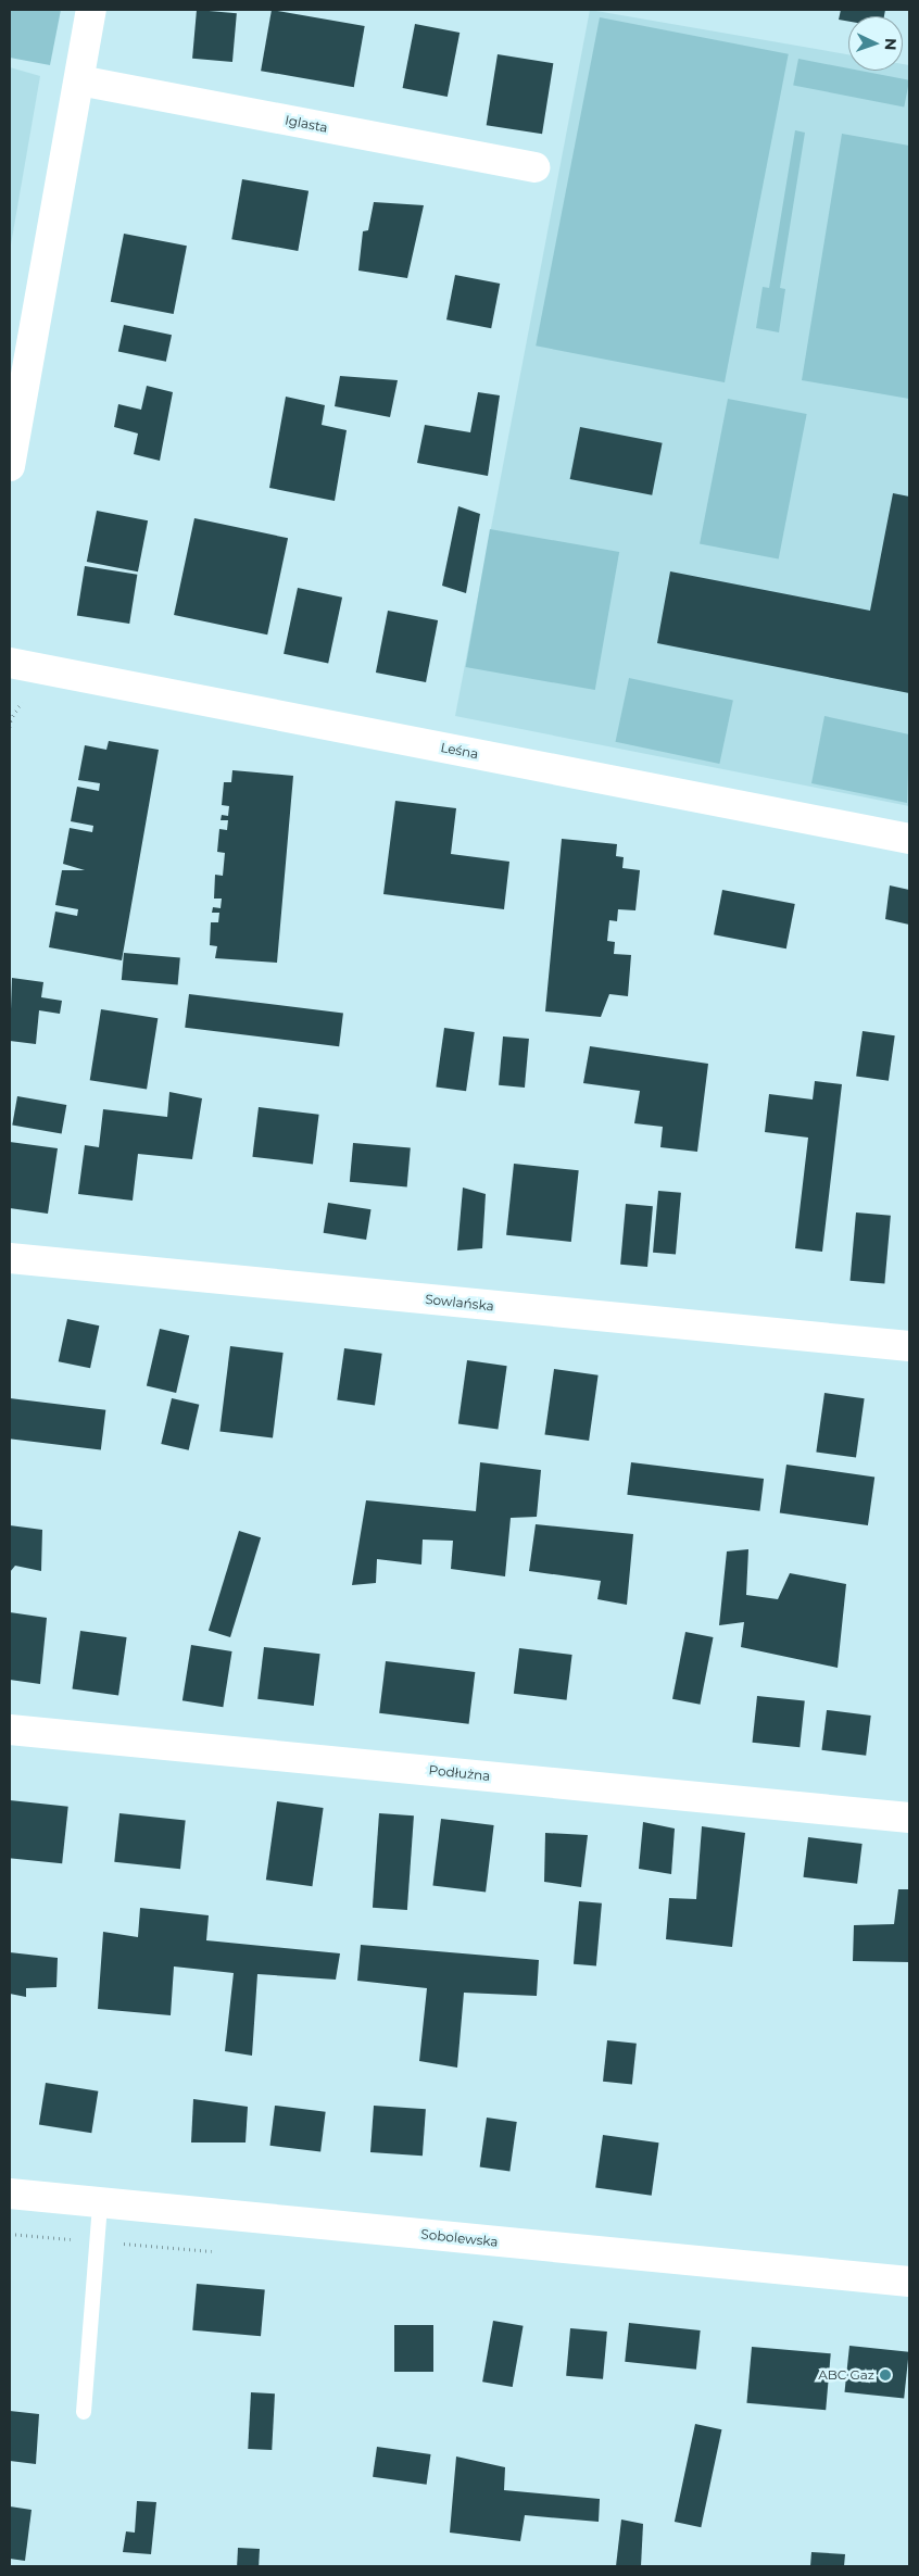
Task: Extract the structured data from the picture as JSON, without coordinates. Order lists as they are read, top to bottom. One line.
{"streets":{"street":["Iglasta","Leśna","Sowlańska","Podłużna","Sobolewska"]},"places":["ABC Gaz"],"north":"right"}
